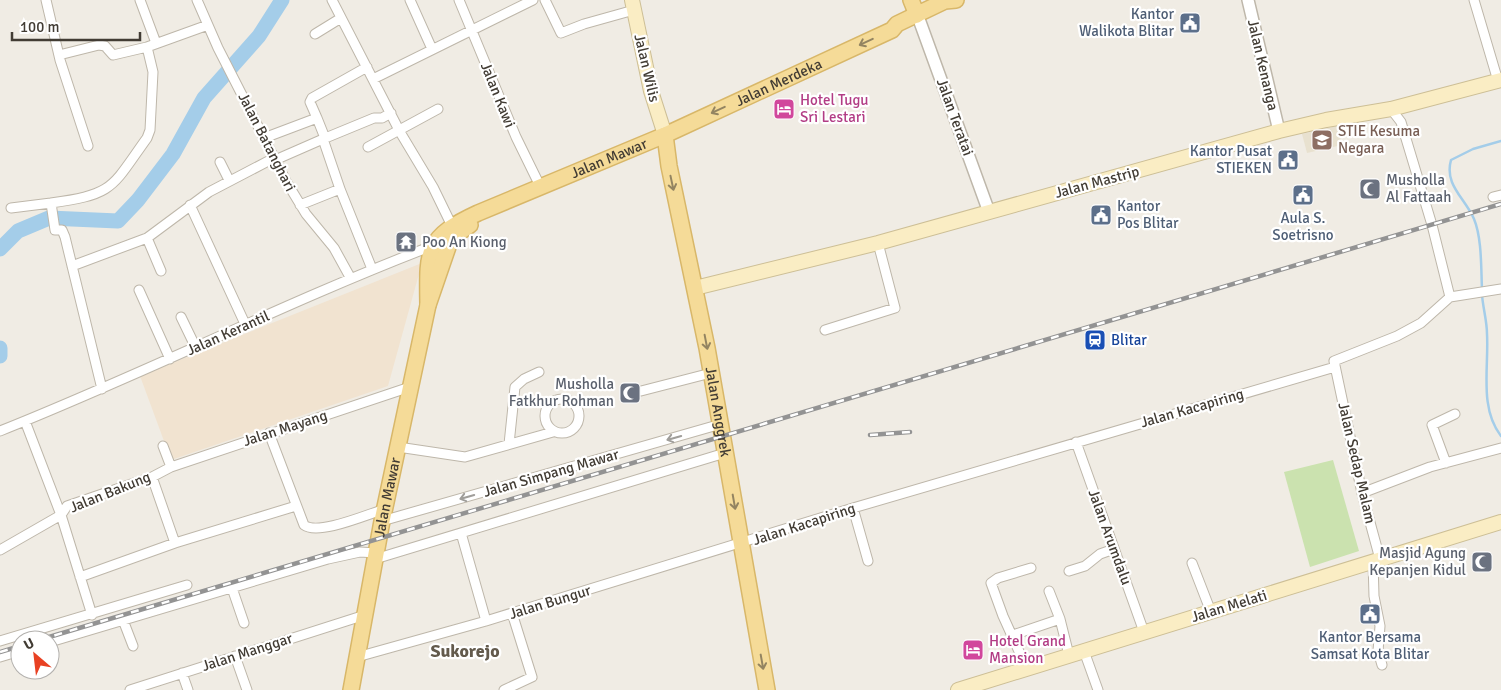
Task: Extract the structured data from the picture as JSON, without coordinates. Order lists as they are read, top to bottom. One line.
{"streets":{"main road":["Jalan Wilis","Jalan Merdeka","Jalan Mawar","Jalan Mastrip","Jalan Anggrek","Jalan Melati"],"street":["Jalan Kenanga","Jalan Kawi","Jalan Teratai","Jalan Batanghari","Jalan Kerantil","Jalan Kacapiring","Jalan Mayang","Jalan Sedap Malam","Jalan Simpang Mawar","Jalan Bakung","Jalan Arumdalu","Jalan Bungur","Jalan Manggar"]},"crossings":[["Jalan Kenanga","Jalan Mastrip"],["Jalan Wilis","Jalan Merdeka"],["Jalan Wilis","Jalan Mawar"],["Jalan Wilis","Jalan Anggrek"],["Jalan Merdeka","Jalan Teratai"],["Jalan Merdeka","Jalan Mawar"],["Jalan Merdeka","Jalan Anggrek"],["Jalan Kawi","Jalan Mawar"],["Jalan Teratai","Jalan Mastrip"],["Jalan Batanghari","Jalan Kerantil"],["Jalan Mawar","Jalan Kerantil"],["Jalan Mawar","Jalan Anggrek"],["Jalan Mawar","Jalan Mayang"],["Jalan Mawar","Jalan Simpang Mawar"],["Jalan Mawar","Jalan Bungur"],["Jalan Mawar","Jalan Manggar"],["Jalan Mastrip","Jalan Anggrek"],["Jalan Kacapiring","Jalan Anggrek"],["Jalan Kacapiring","Jalan Sedap Malam"],["Jalan Kacapiring","Jalan Arumdalu"],["Jalan Kacapiring","Jalan Bungur"],["Jalan Anggrek","Jalan Simpang Mawar"],["Jalan Anggrek","Jalan Bungur"],["Jalan Mayang","Jalan Simpang Mawar"],["Jalan Mayang","Jalan Bakung"],["Jalan Sedap Malam","Jalan Melati"],["Jalan Arumdalu","Jalan Melati"]],"one_way":["Jalan Merdeka","Jalan Anggrek"],"districts":["Sukorejo"],"places":{"public building":["Kantor Walikota Blitar","Kantor Pusat STIEKEN","Aula S. Soetrisno","Kantor Pos Blitar","Kantor Bersama Samsat Kota Blitar"],"hotel":["Hotel Tugu Sri Lestari","Hotel Grand Mansion"],"school or university":["STIE Kesuma Negara"],"mosque":["Musholla Al Fattaah","Musholla Fatkhur Rohman","Masjid Agung Kepanjen Kidul"],"temple":["Poo An Kiong"],"station":["Blitar"]},"scale_bar":"100 m","north":"top left"}
